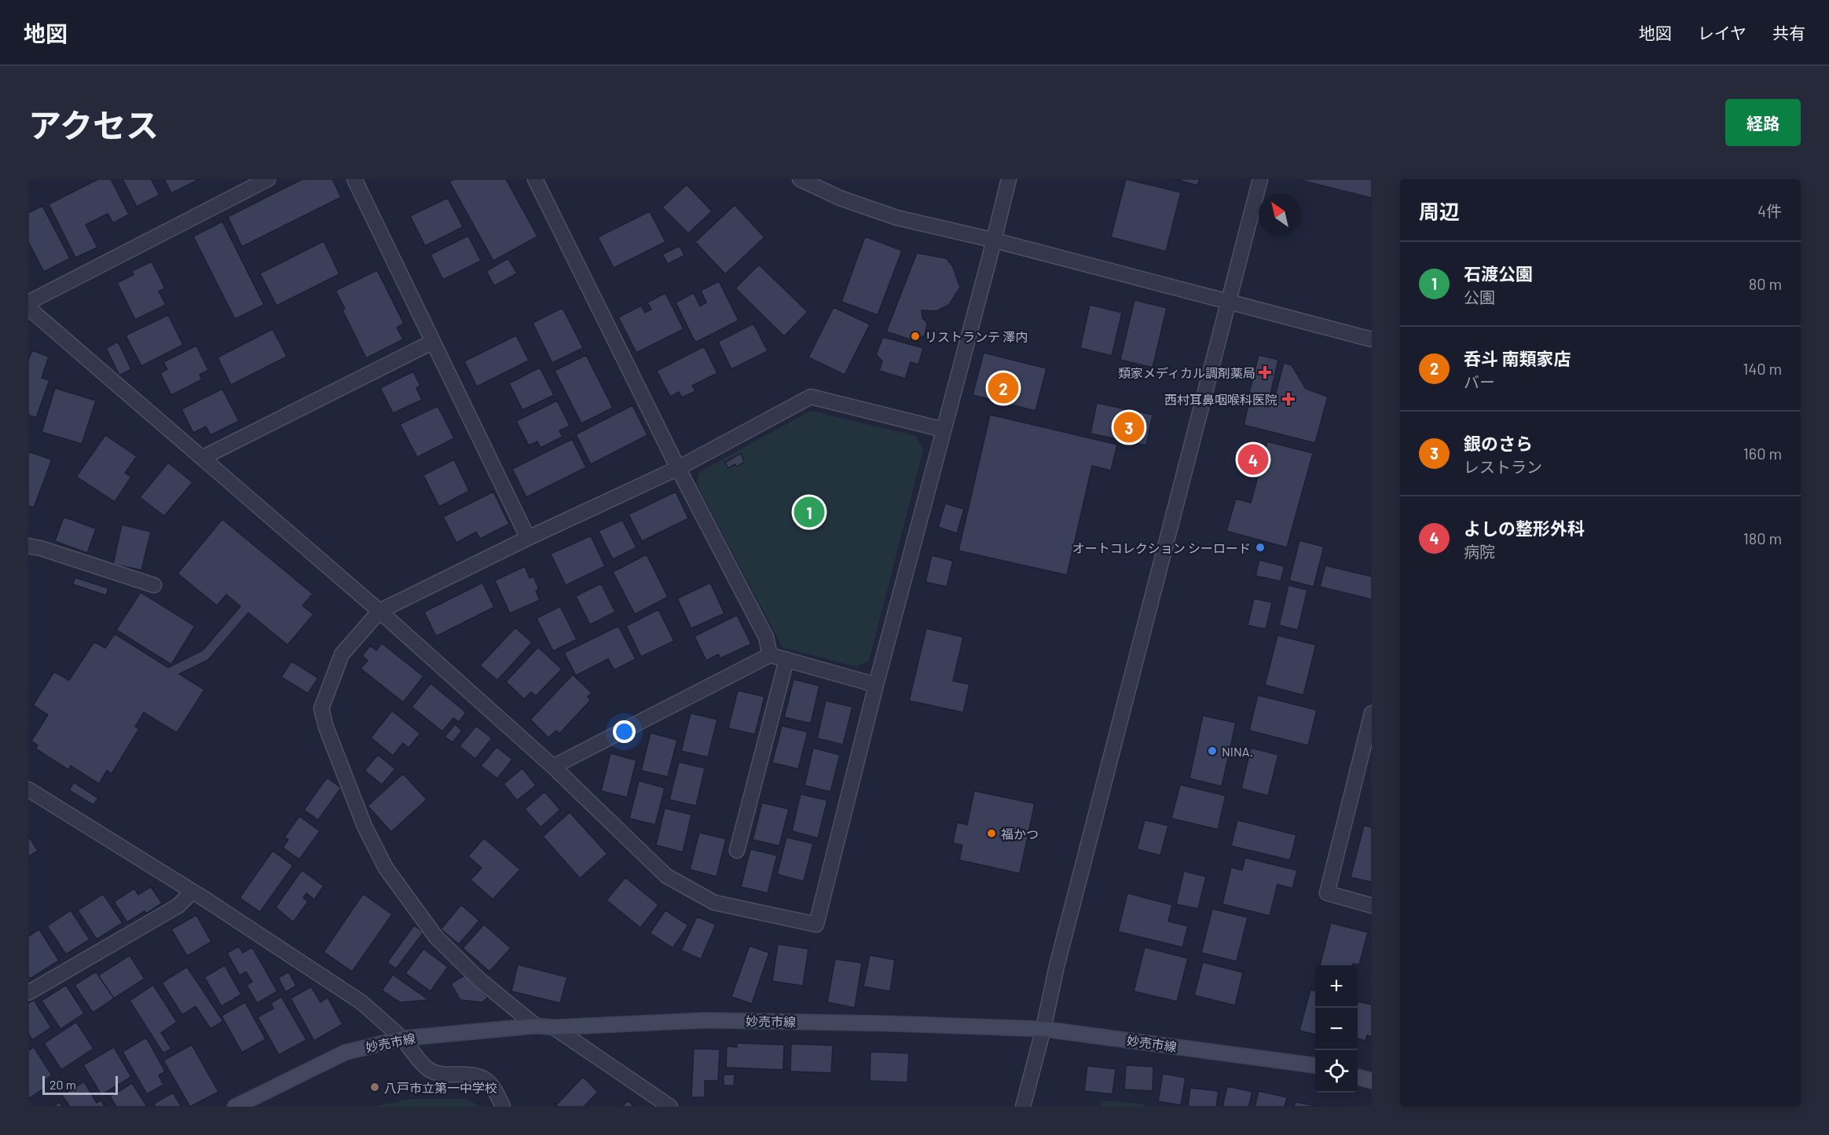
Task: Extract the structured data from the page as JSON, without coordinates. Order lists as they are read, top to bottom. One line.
{"streets":{"main road":["妙売市線"]},"places":{"other":["リストランテ 澤内","オートコレクション シーロード","NINA.","福かつ","八戸市立第一中学校"],"health":["類家メディカル調剤薬局","西村耳鼻咽喉科医院"]},"scale_bar":"20 m","north":"top left","page":{"header":"地図","nav":["地図","レイヤ","共有"],"title":"アクセス","buttons":"経路","heading":["周辺","4件"],"list":[{"mark":"1","name":"石渡公園","note":"公園","value":"80 m"},{"mark":"2","name":"呑斗 南類家店","note":"バー","value":"140 m"},{"mark":"3","name":"銀のさら","note":"レストラン","value":"160 m"},{"mark":"4","name":"よしの整形外科","note":"病院","value":"180 m"}],"pins":["2","3","4","1"],"map_buttons":["+","−"],"scale":"20 m"}}
